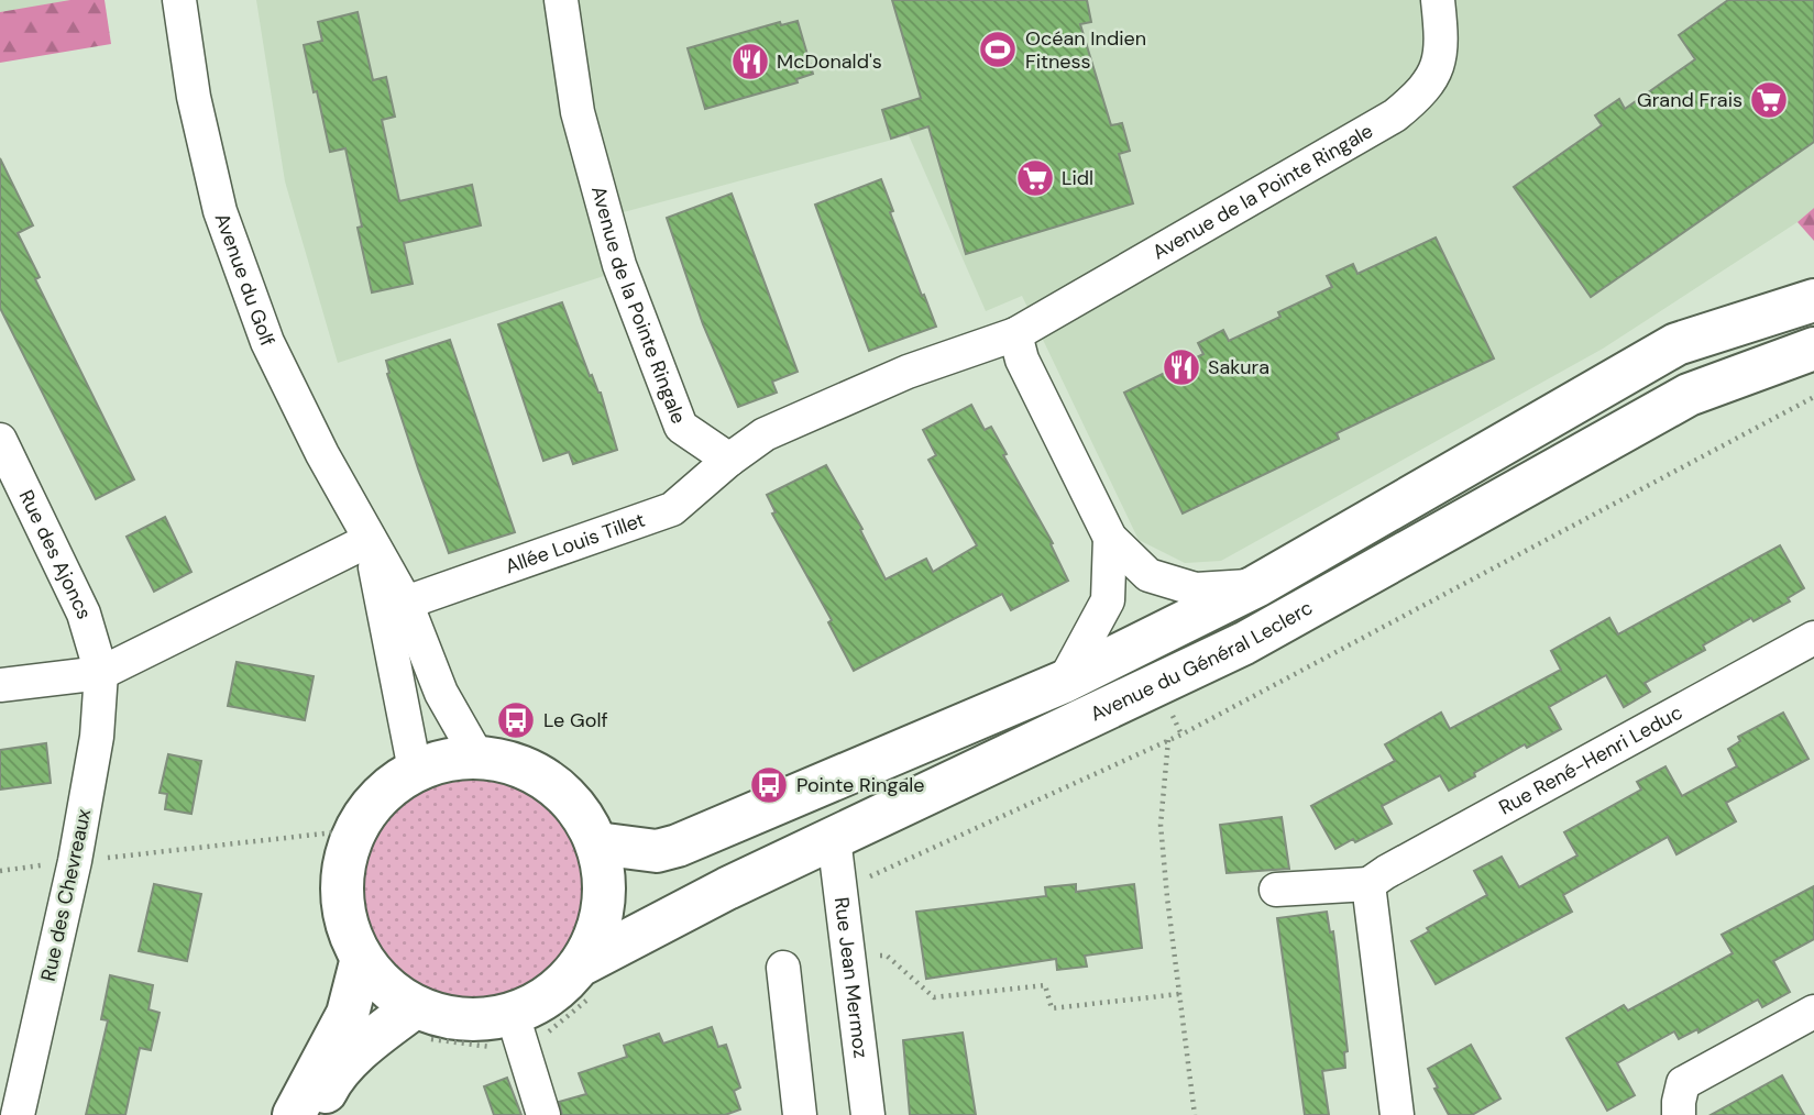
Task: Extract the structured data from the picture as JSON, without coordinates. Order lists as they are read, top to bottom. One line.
{"streets":{"main road":["Avenue du Général Leclerc"],"street":["Avenue de la Pointe Ringale","Avenue du Golf","Allée Louis Tillet","Rue des Ajoncs","Rue René-Henri Leduc","Rue des Chevreaux","Rue Jean Mermoz"]},"crossings":[["Avenue de la Pointe Ringale","Allée Louis Tillet"],["Avenue du Golf","Allée Louis Tillet"],["Avenue du Golf","Avenue du Général Leclerc"],["Rue des Ajoncs","Rue des Chevreaux"],["Avenue du Général Leclerc","Rue Jean Mermoz"]],"places":{"sports":["Océan Indien Fitness"],"restaurant":["McDonald's","Sakura"],"supermarket":["Grand Frais","Lidl"],"bus stop":["Le Golf","Pointe Ringale"]}}
